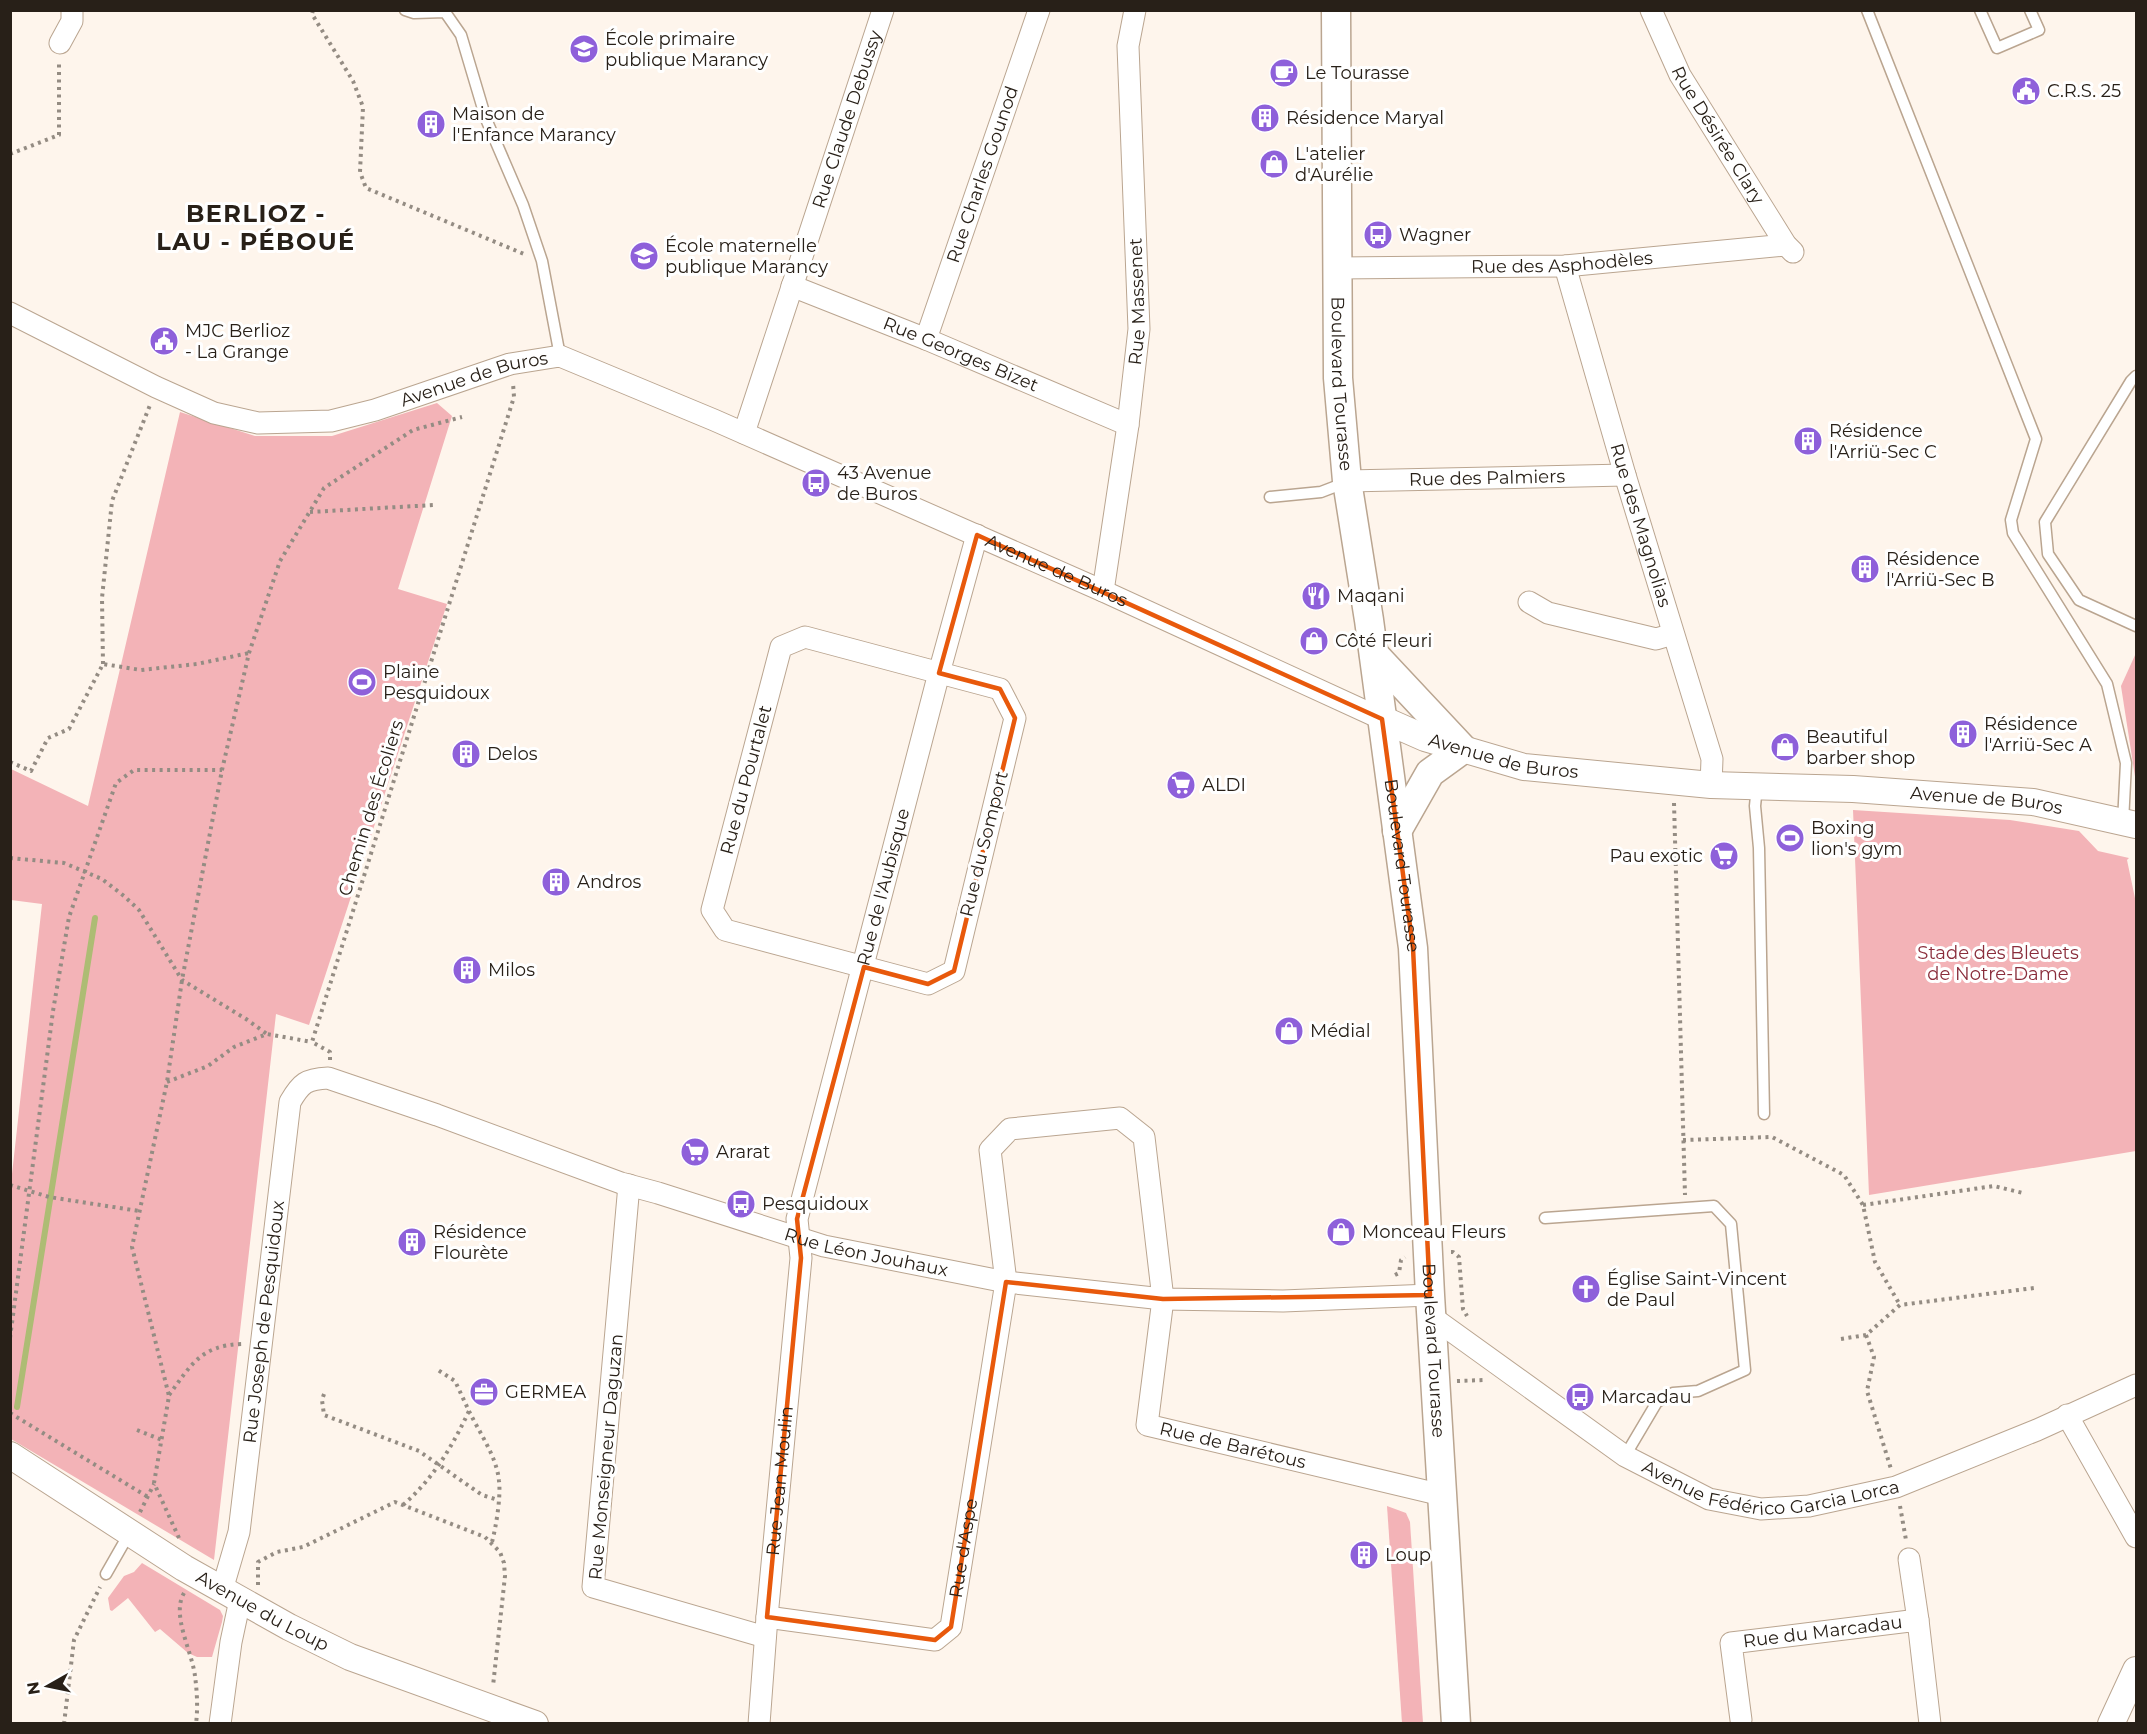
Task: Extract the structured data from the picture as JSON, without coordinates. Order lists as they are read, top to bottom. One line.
{"streets":{"main road":["Boulevard Tourasse"],"street":["Rue Claude Debussy","Rue Désirée Clary","Rue Charles Gounod","Rue des Asphodèles","Rue Massenet","Rue Georges Bizet","Avenue de Buros","Rue des Palmiers","Rue des Magnolias","Rue du Pourtalet","Rue du Somport","Rue de l'Aubisque","Rue Léon Jouhaux","Rue Joseph de Pesquidoux","Rue de Barétous","Rue Monseigneur Daguzan","Avenue Fédérico Garcia Lorca","Rue Jean Moulin","Rue d'Aspe","Avenue du Loup","Rue du Marcadau"],"path":["Chemin des Écoliers"]},"crossings":[["Rue Claude Debussy","Rue Georges Bizet"],["Rue Claude Debussy","Avenue de Buros"],["Rue Désirée Clary","Rue des Asphodèles"],["Rue Charles Gounod","Rue Georges Bizet"],["Rue des Asphodèles","Boulevard Tourasse"],["Rue des Asphodèles","Rue des Magnolias"],["Rue Massenet","Rue Georges Bizet"],["Rue Massenet","Avenue de Buros"],["Avenue de Buros","Boulevard Tourasse"],["Avenue de Buros","Rue des Magnolias"],["Avenue de Buros","Chemin des Écoliers"],["Avenue de Buros","Rue de l'Aubisque"],["Boulevard Tourasse","Rue des Palmiers"],["Boulevard Tourasse","Rue Léon Jouhaux"],["Boulevard Tourasse","Rue de Barétous"],["Boulevard Tourasse","Avenue Fédérico Garcia Lorca"],["Rue des Palmiers","Rue des Magnolias"],["Rue du Pourtalet","Rue du Somport"],["Rue du Pourtalet","Rue de l'Aubisque"],["Rue du Somport","Rue de l'Aubisque"],["Rue de l'Aubisque","Rue Léon Jouhaux"],["Rue de l'Aubisque","Rue Jean Moulin"],["Rue Léon Jouhaux","Rue Joseph de Pesquidoux"],["Rue Léon Jouhaux","Rue de Barétous"],["Rue Léon Jouhaux","Rue Monseigneur Daguzan"],["Rue Léon Jouhaux","Avenue Fédérico Garcia Lorca"],["Rue Léon Jouhaux","Rue Jean Moulin"],["Rue Léon Jouhaux","Rue d'Aspe"],["Rue Joseph de Pesquidoux","Avenue du Loup"],["Rue de Barétous","Rue d'Aspe"],["Rue Monseigneur Daguzan","Rue Jean Moulin"],["Rue Monseigneur Daguzan","Rue d'Aspe"],["Rue Jean Moulin","Rue d'Aspe"]],"districts":["BERLIOZ - LAU - PÉBOUÉ"],"parks":["Stade des Bleuets de Notre-Dame"],"places":{"school or university":["École primaire publique Marancy","École maternelle publique Marancy"],"cafe":["Le Tourasse"],"public building":["C.R.S. 25","MJC Berlioz - La Grange"],"building":["Résidence Maryal","Maison de l'Enfance Marancy","Résidence l'Arriü-Sec C","Résidence l'Arriü-Sec B","Résidence l'Arriü-Sec A","Delos","Andros","Milos","Résidence Flourète","Loup"],"shop":["L'atelier d'Aurélie","Côté Fleuri","Beautiful barber shop","Médial","Monceau Fleurs"],"bus stop":["Wagner","43 Avenue de Buros","Pesquidoux","Marcadau"],"restaurant":["Maqani"],"sports":["Plaine Pesquidoux","Boxing lion's gym"],"supermarket":["ALDI","Pau exotic","Ararat"],"church":["Église Saint-Vincent de Paul"],"office":["GERMEA"]},"north":"left"}
